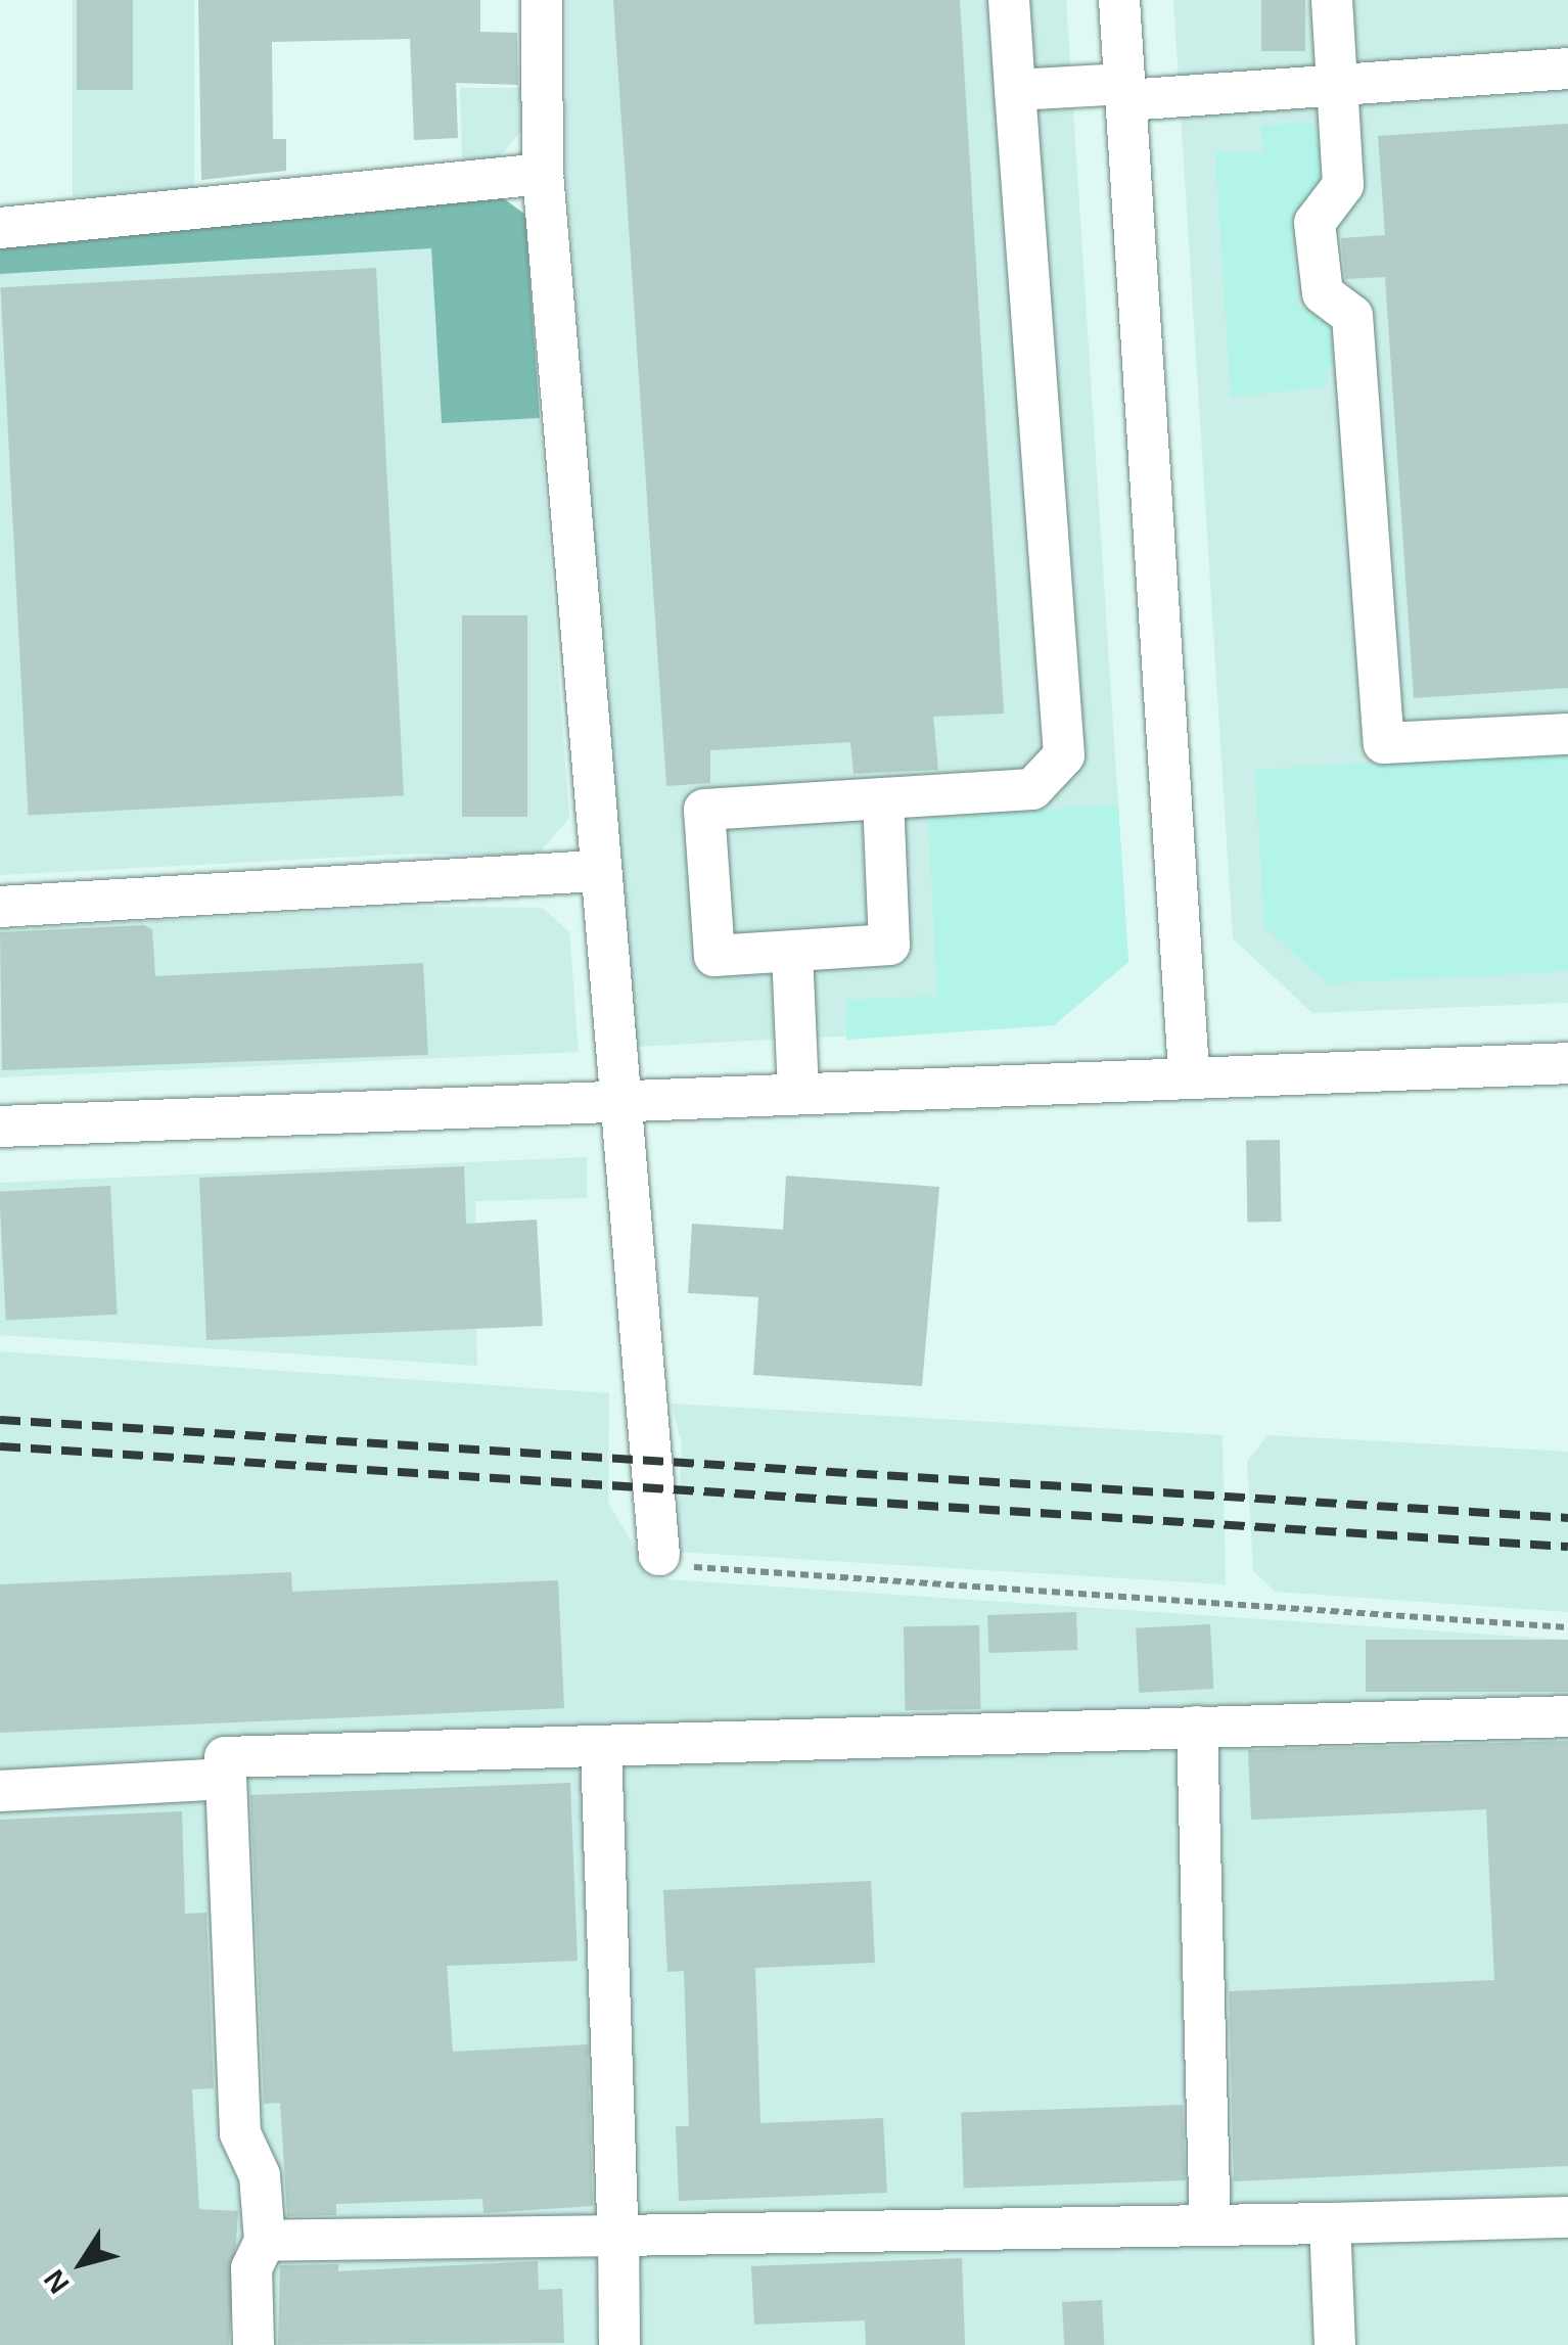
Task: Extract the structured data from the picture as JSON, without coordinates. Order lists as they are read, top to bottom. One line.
{"north":"bottom left"}
